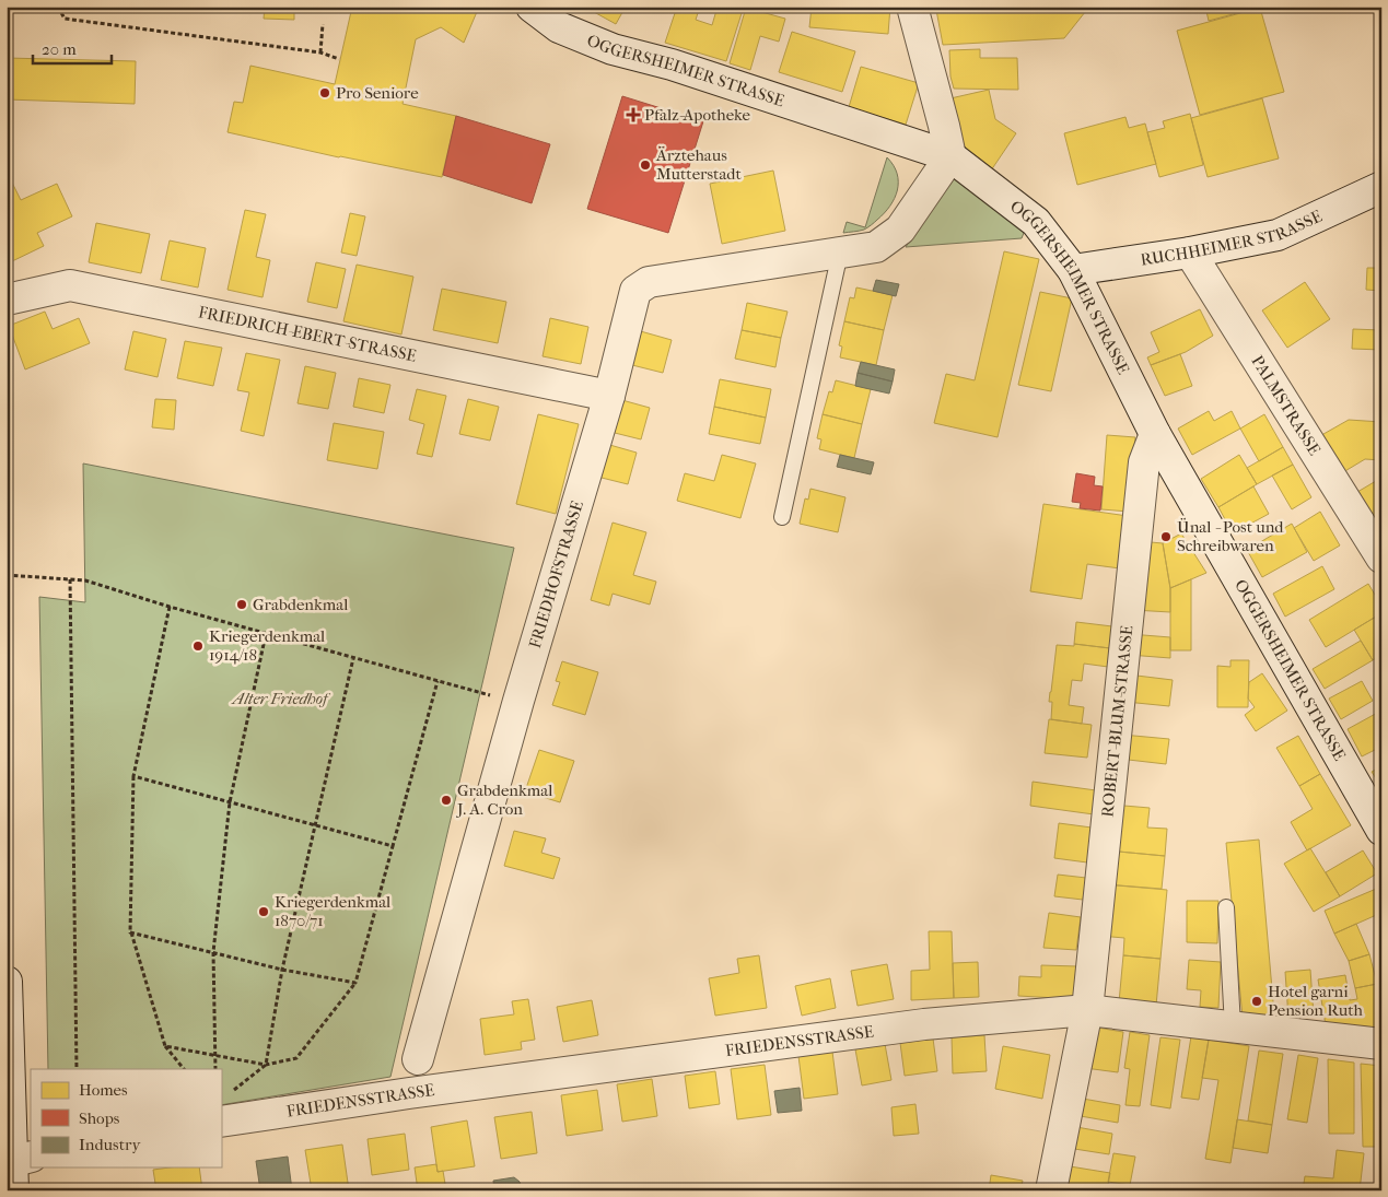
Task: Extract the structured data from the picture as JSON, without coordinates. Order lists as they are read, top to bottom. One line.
{"streets":{"street":["OGGERSHEIMER STRASSE","RUCHHEIMER STRASSE","FRIEDRICH-EBERT-STRASSE","PALMSTRASSE","FRIEDHOFSTRASSE","ROBERT-BLUM-STRASSE","FRIEDENSSTRASSE"]},"crossings":[["OGGERSHEIMER STRASSE","RUCHHEIMER STRASSE"],["OGGERSHEIMER STRASSE","FRIEDHOFSTRASSE"],["OGGERSHEIMER STRASSE","ROBERT-BLUM-STRASSE"],["RUCHHEIMER STRASSE","PALMSTRASSE"],["FRIEDRICH-EBERT-STRASSE","FRIEDHOFSTRASSE"],["ROBERT-BLUM-STRASSE","FRIEDENSSTRASSE"]],"parks":["Alter Friedhof"],"places":{"other":["Pro Seniore","Ärztehaus Mutterstadt","Ünal - Post und Schreibwaren","Grabdenkmal","Kriegerdenkmal 1914/18","Grabdenkmal J. A. Cron","Kriegerdenkmal 1870/71","Hotel garni Pension Ruth"],"health":["Pfalz-Apotheke"]},"legend":["Homes","Shops","Industry"],"scale_bar":"20 m"}
